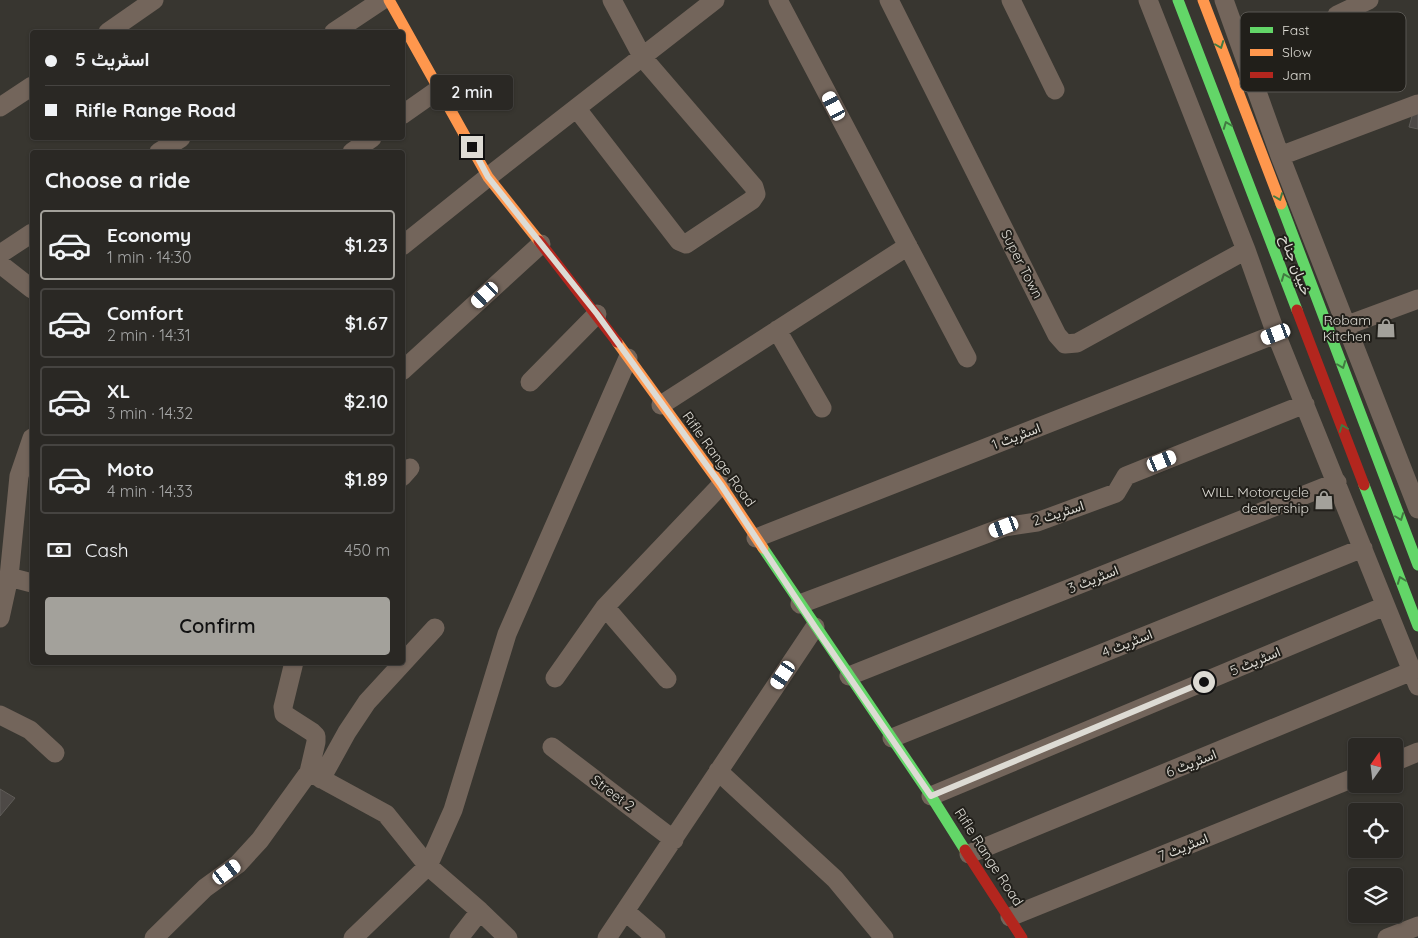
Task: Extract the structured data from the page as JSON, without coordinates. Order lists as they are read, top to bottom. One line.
{"streets":{"main road":["خیبان جناح","Rifle Range Road"],"street":["Super Town","اسٹریٹ 1","اسٹریٹ 2","اسٹریٹ 3","اسٹریٹ 4","اسٹریٹ 5","اسٹریٹ 6","Street 2","اسٹریٹ 7"]},"crossings":[["اسٹریٹ 1","Rifle Range Road"],["Rifle Range Road","اسٹریٹ 2"],["Rifle Range Road","اسٹریٹ 3"],["Rifle Range Road","اسٹریٹ 4"],["Rifle Range Road","اسٹریٹ 5"],["Rifle Range Road","اسٹریٹ 6"],["Rifle Range Road","اسٹریٹ 7"]],"places":{"shop":["Robam Kitchen","WILL Motorcycle dealership"]},"legend":["Fast","Slow","Jam"],"north":"top","page":{"banner":["اسٹریٹ 5","Rifle Range Road"],"bubble":"2 min","heading":"Choose a ride","list":[{"name":"Economy","note":"1 min · 14:30","value":"$1.23"},{"name":"Comfort","note":"2 min · 14:31","value":"$1.67"},{"name":"XL","note":"3 min · 14:32","value":"$2.10"},{"name":"Moto","note":"4 min · 14:33","value":"$1.89"}],"pay":["Cash","450 m"],"buttons":"Confirm"}}
